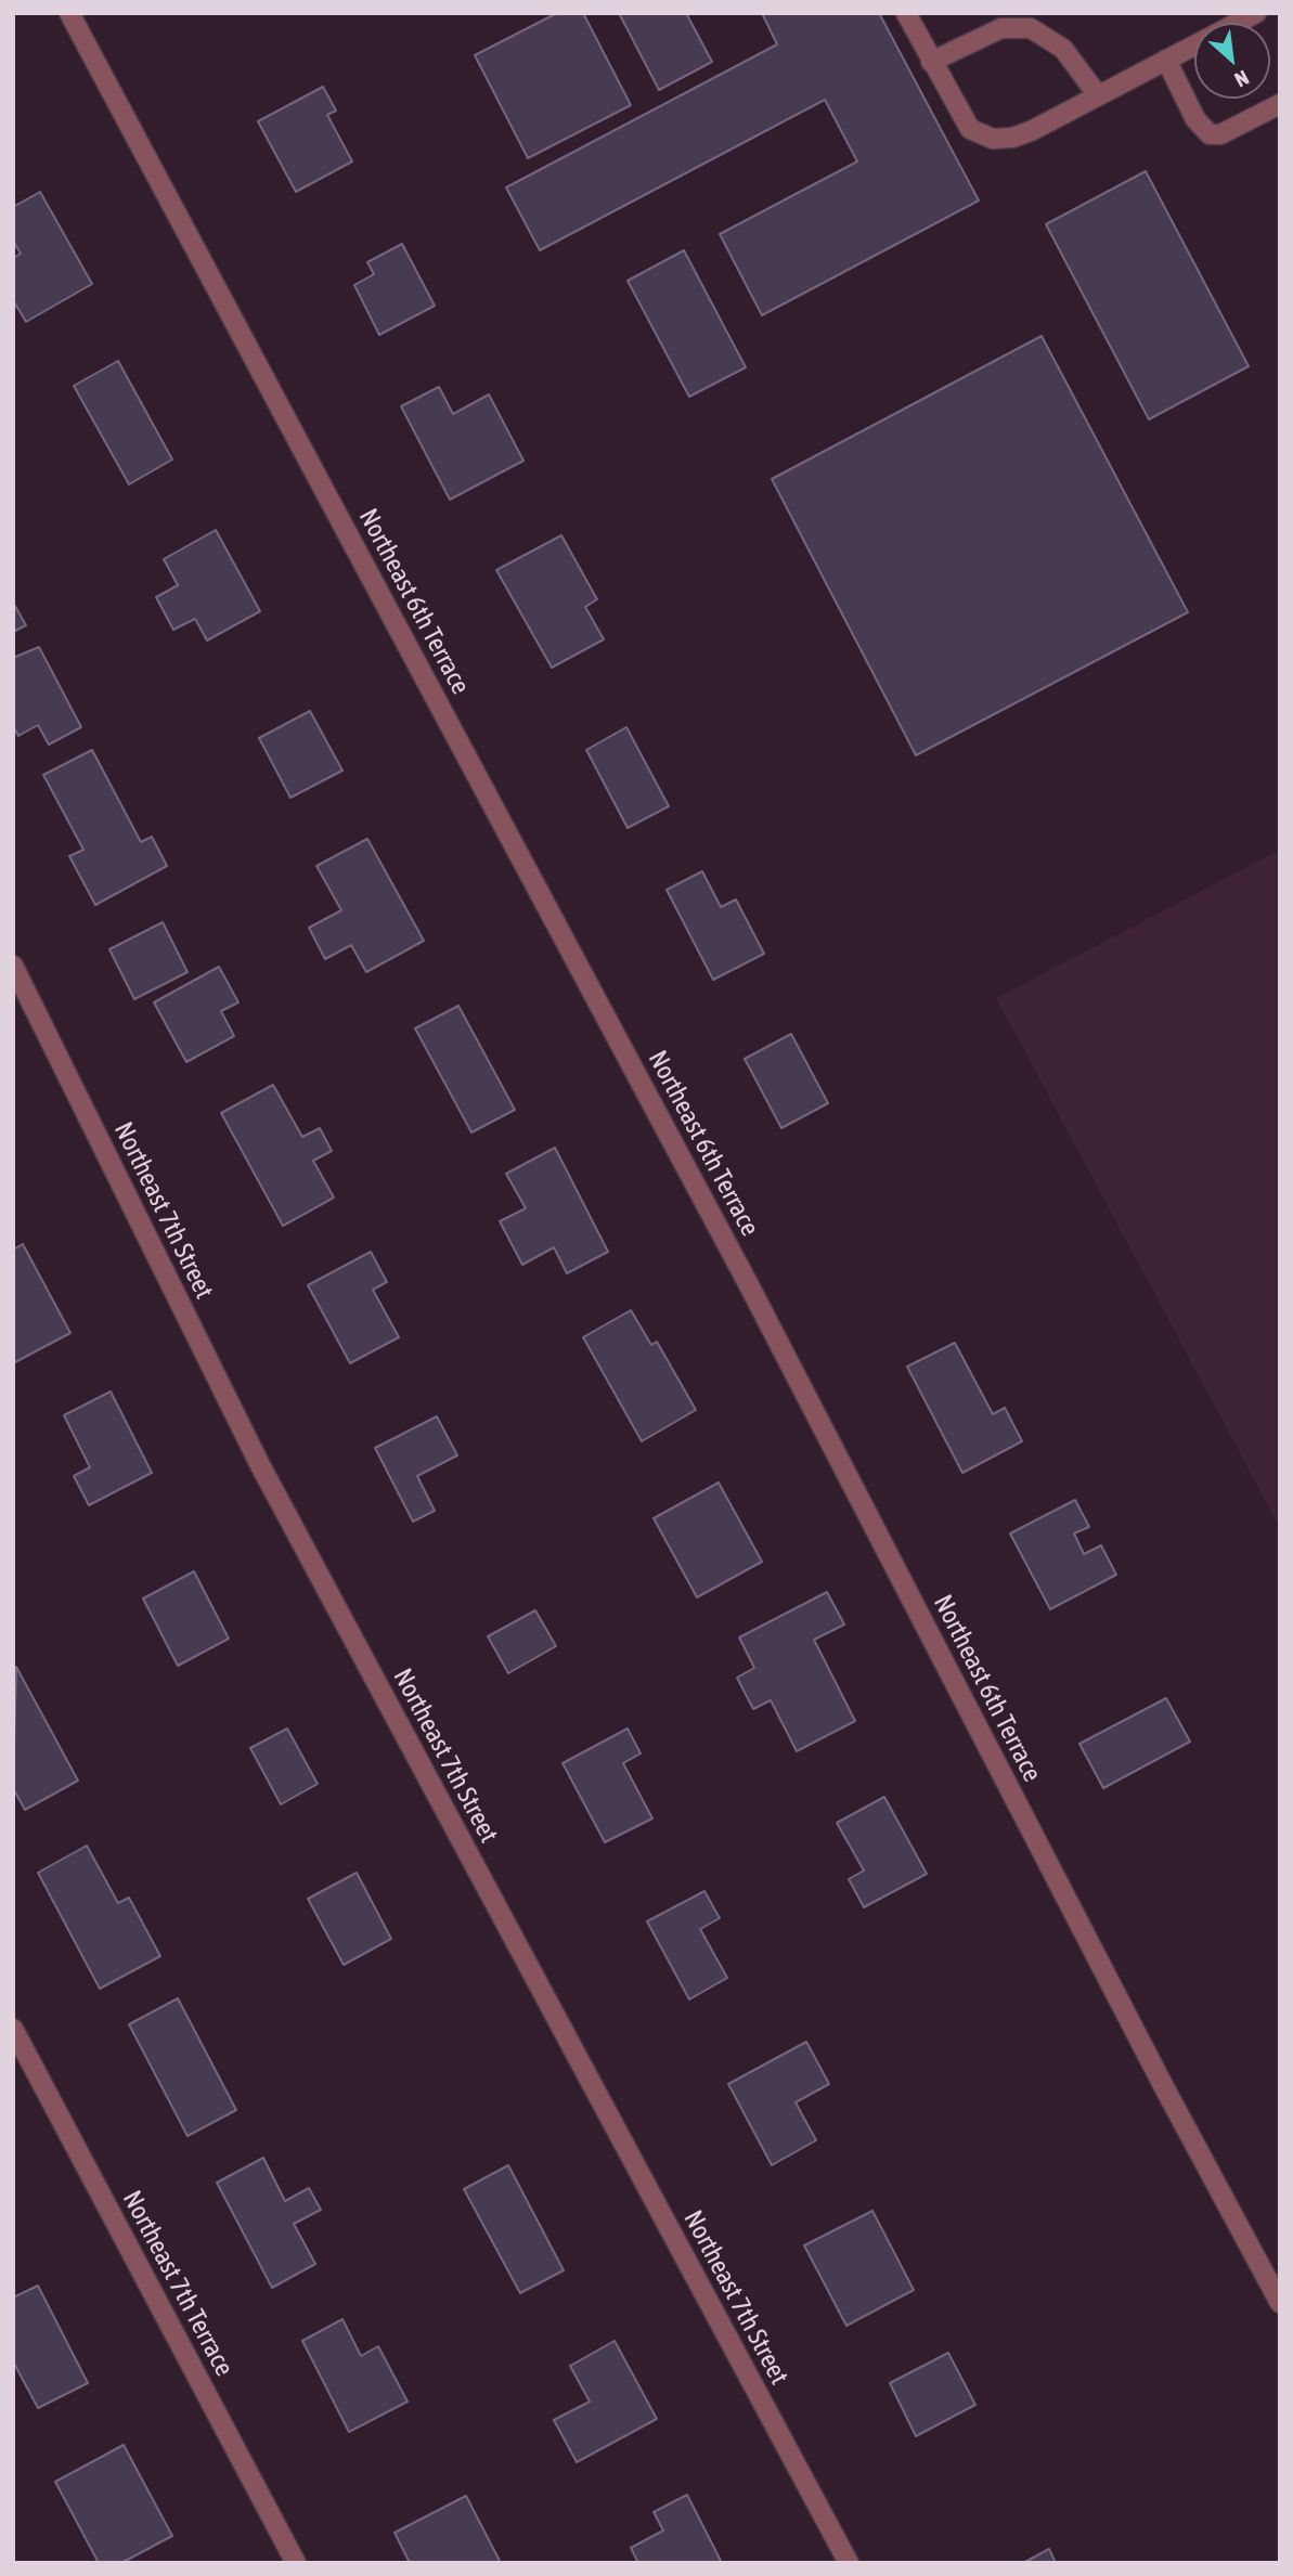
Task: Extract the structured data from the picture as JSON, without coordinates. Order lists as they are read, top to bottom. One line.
{"streets":{"street":["Northeast 6th Terrace","Northeast 7th Street","Northeast 7th Terrace"]},"north":"bottom right"}
